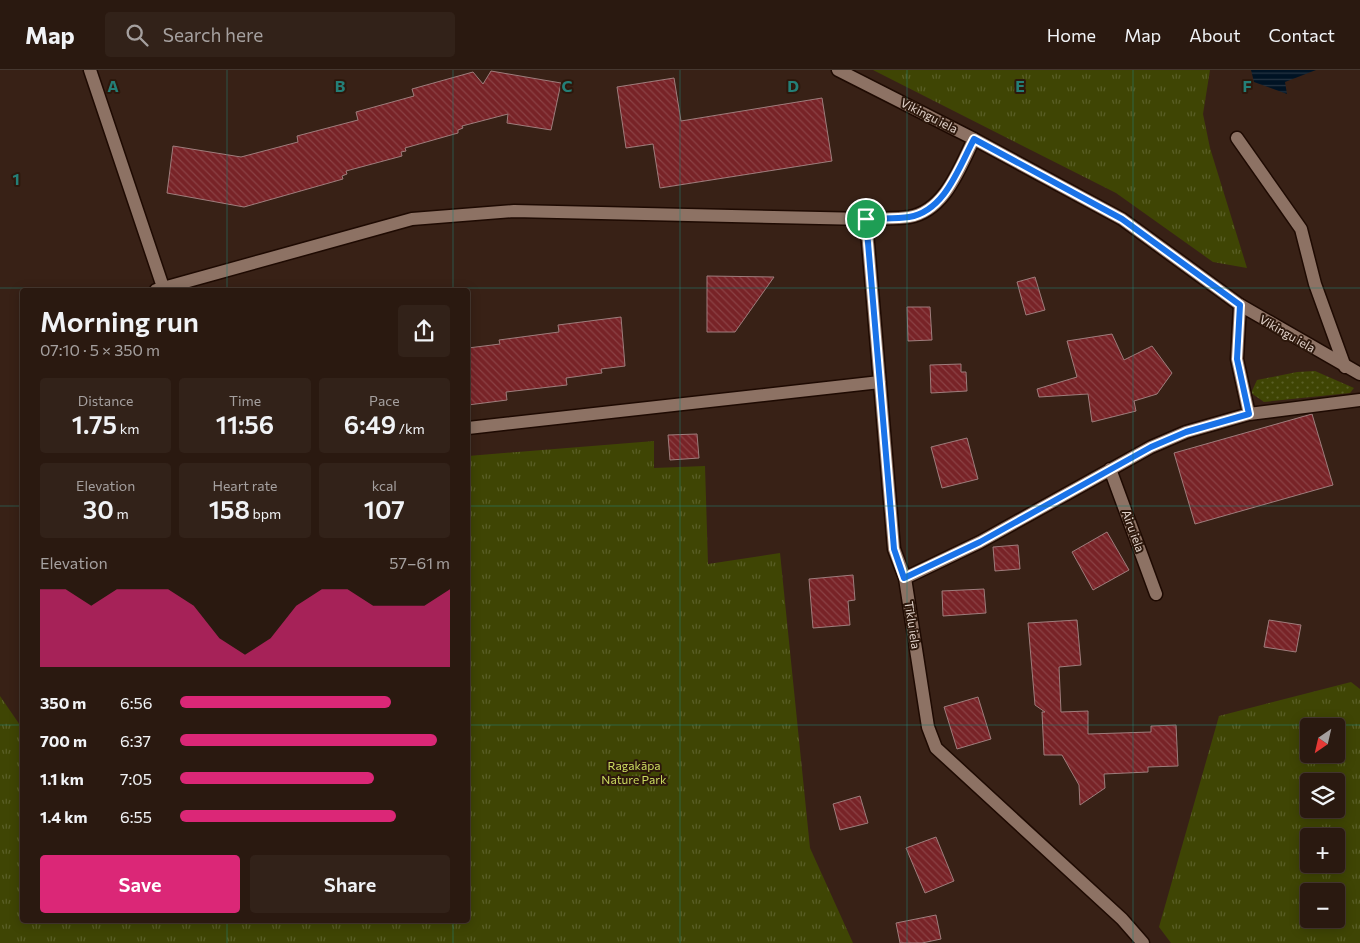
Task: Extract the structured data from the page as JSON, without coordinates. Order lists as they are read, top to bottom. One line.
{"streets":{"street":["Vikingu iela","Airu iela","Tīklu iela"]},"parks":["Ragakāpa Nature Park"],"north":"bottom left","page":{"header":"Map","search":"Search here","nav":["Home","Map","About","Contact"],"heading":["Morning run","07:10 · 5 × 350 m"],"stats":[["Distance","1.75 km"],["Time","11:56"],["Pace","6:49 /km"],["Elevation","30 m"],["Heart rate","158 bpm"],["kcal","107"]],"chart":["Elevation","57–61 m"],"list":[{"name":"350 m","note":"6:56"},{"name":"700 m","note":"6:37"},{"name":"1.1 km","note":"7:05"},{"name":"1.4 km","note":"6:55"}],"map_buttons":["+","−"],"buttons":["Save","Share"]},"grid":{"columns":["A","B","C","D","E","F"],"rows":["1"]}}
